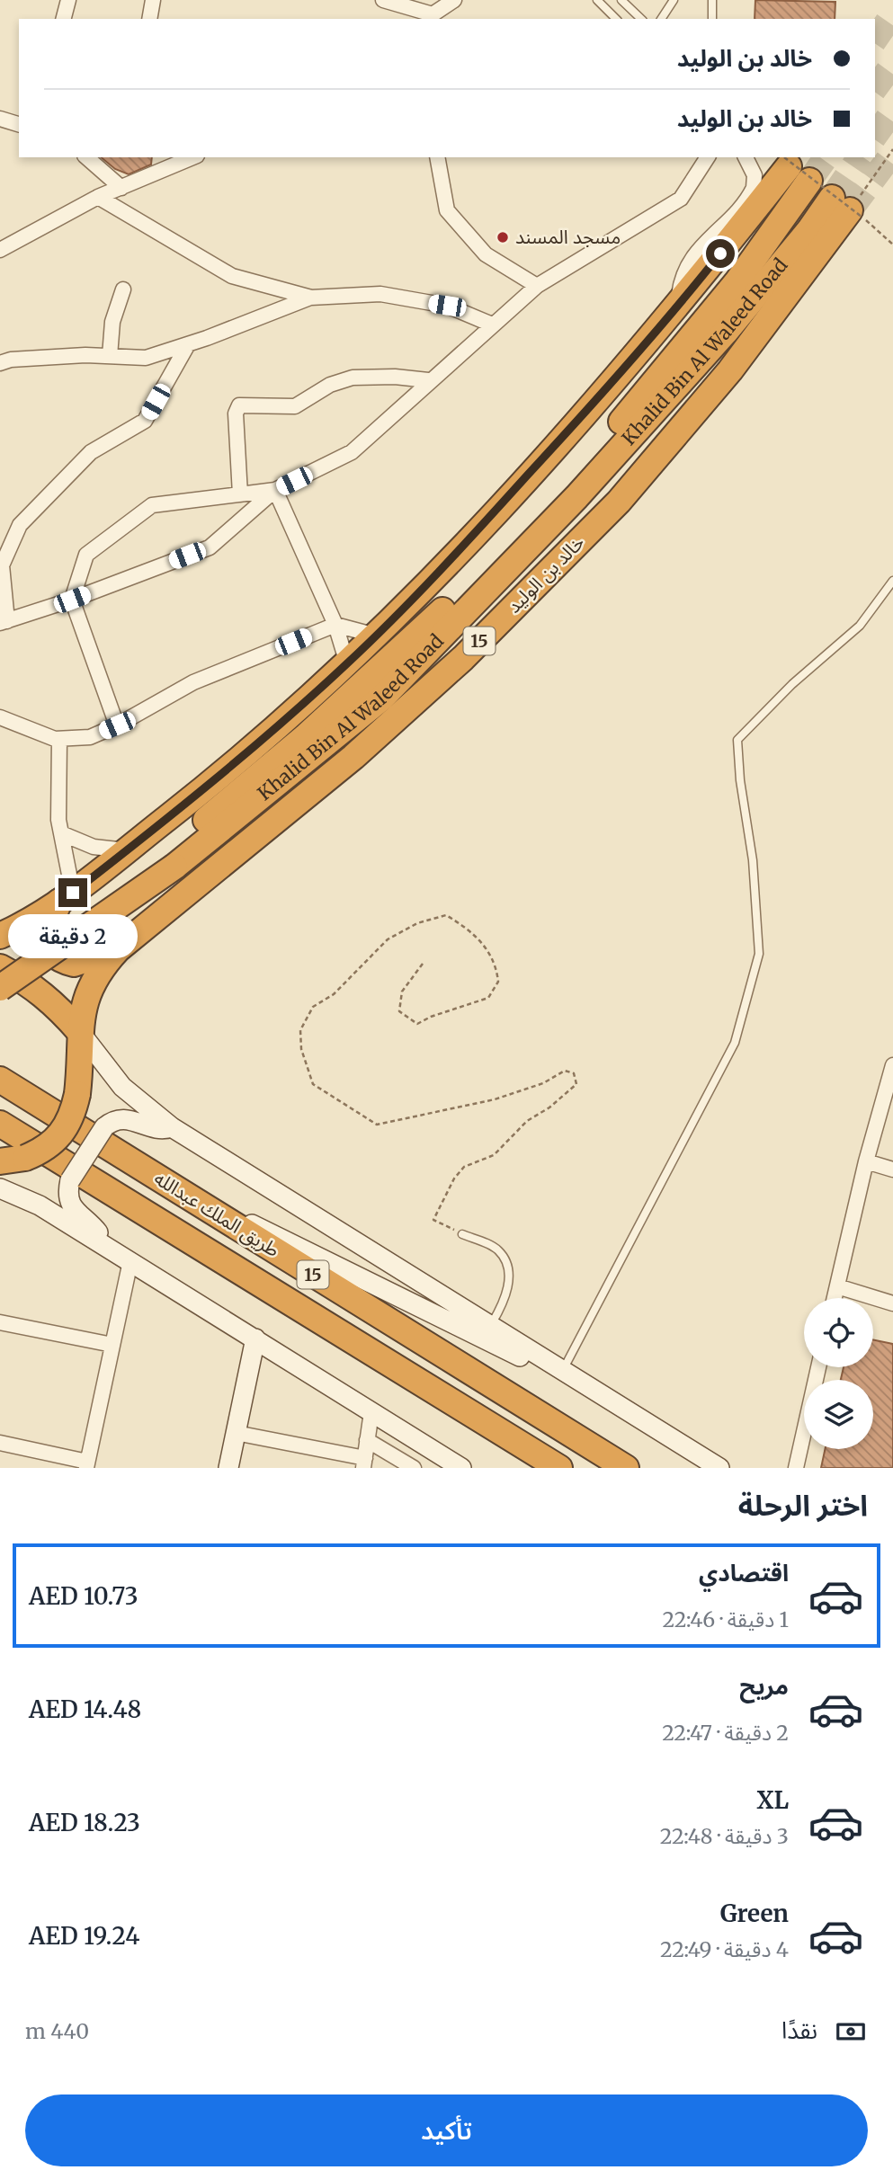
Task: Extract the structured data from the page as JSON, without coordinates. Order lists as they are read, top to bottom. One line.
{"streets":{"highway":["Khalid Bin Al Waleed Road","خالد بن الوليد","15","طريق الملك عبدالله"]},"crossings":[["Khalid Bin Al Waleed Road","خالد بن الوليد"],["خالد بن الوليد","15"]],"places":["مسجد المسند"],"page":{"banner":["خالد بن الوليد","خالد بن الوليد"],"bubble":"2 دقيقة","heading":"اختر الرحلة","list":[{"name":"اقتصادي","note":"1 دقيقة · 22:46","value":"AED 10.73"},{"name":"مريح","note":"2 دقيقة · 22:47","value":"AED 14.48"},{"name":"XL","note":"3 دقيقة · 22:48","value":"AED 18.23"},{"name":"Green","note":"4 دقيقة · 22:49","value":"AED 19.24"}],"pay":["نقدًا","440 m"],"buttons":"تأكيد"}}
